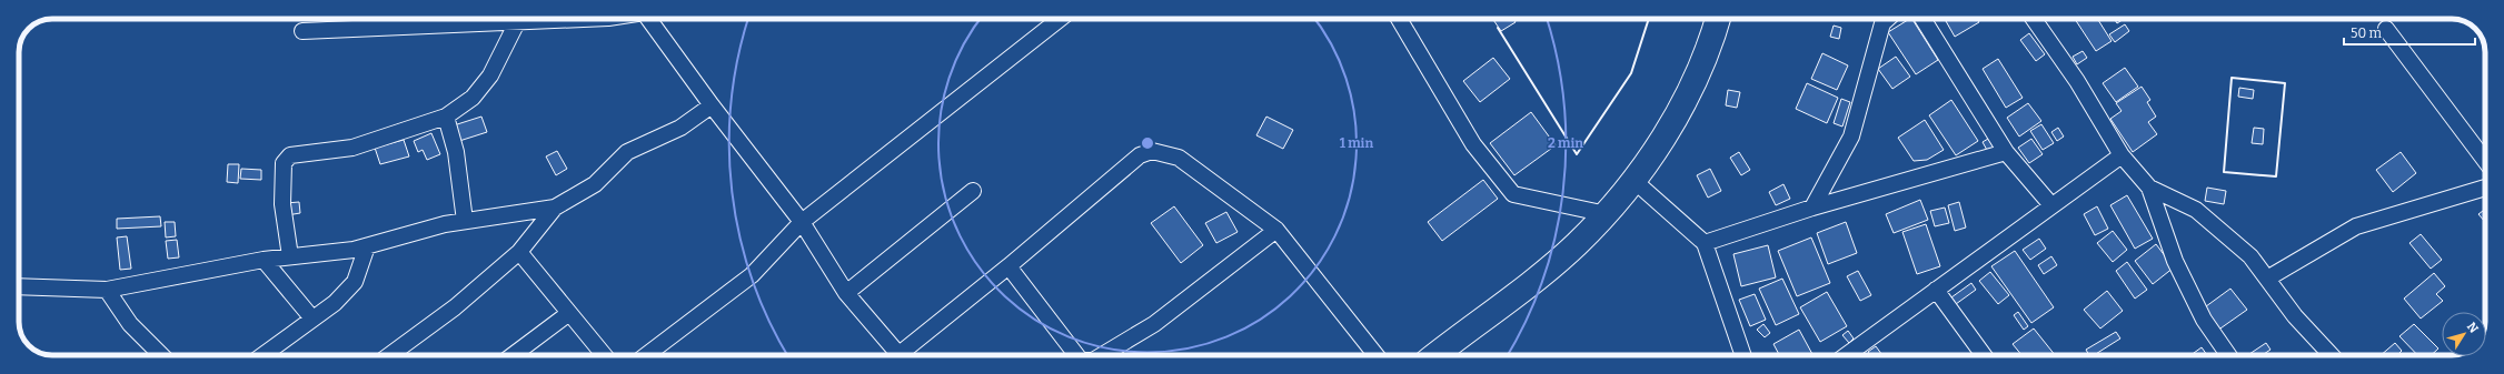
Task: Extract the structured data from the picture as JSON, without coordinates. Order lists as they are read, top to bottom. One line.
{"scale_bar":"50 m","north":"top right","rings":["1 min","2 min"]}
